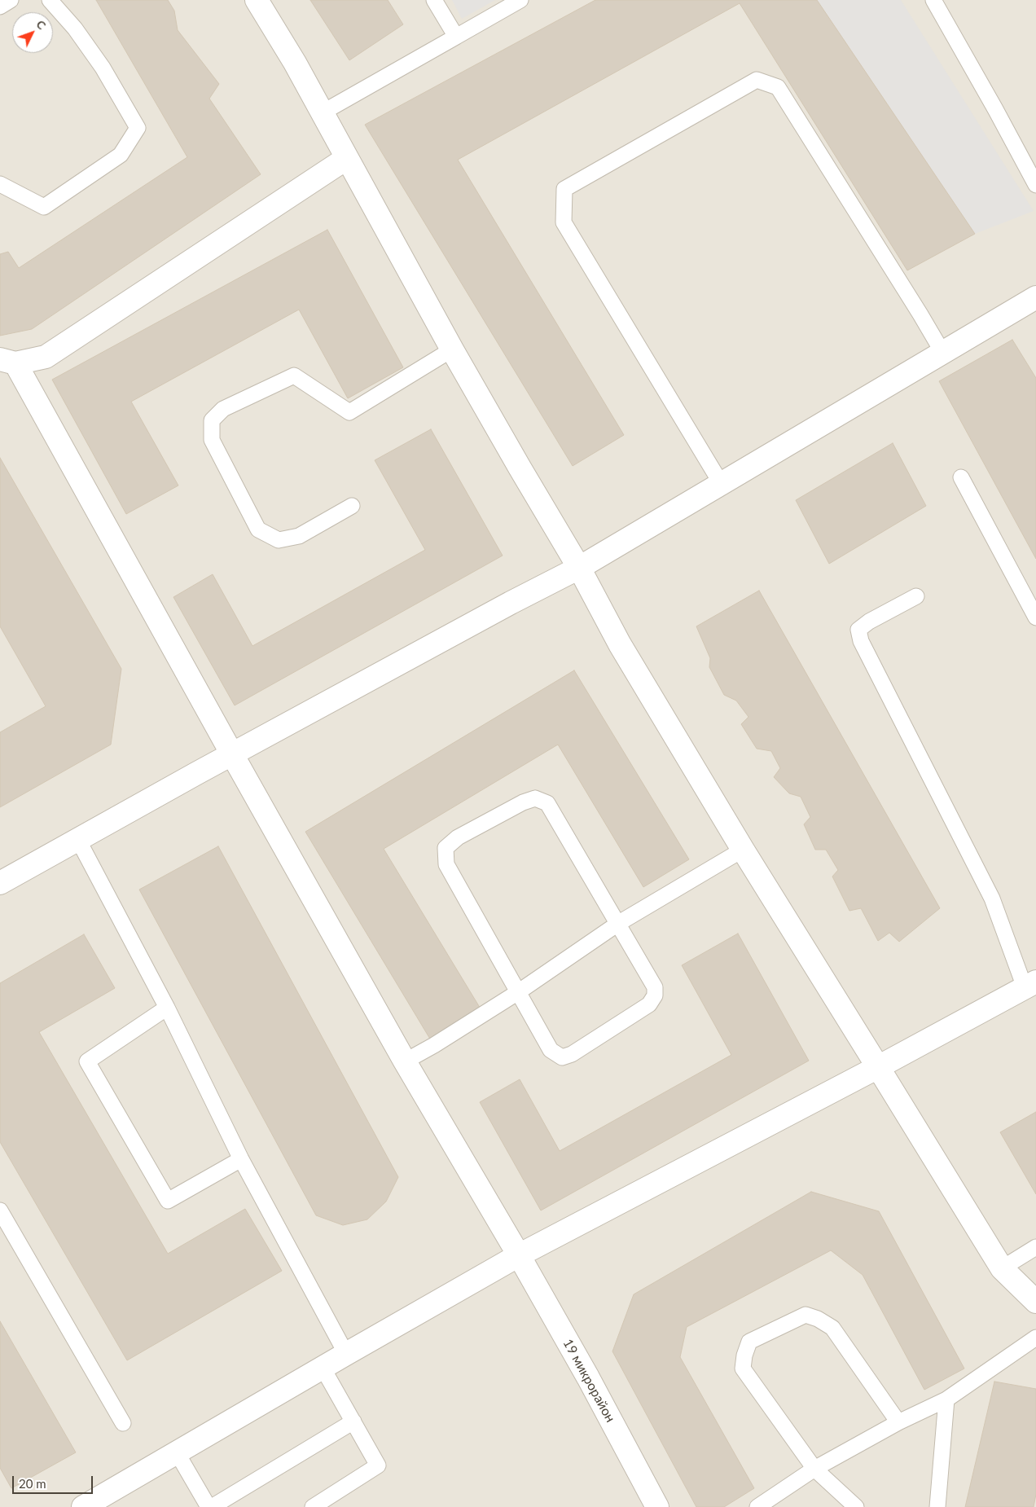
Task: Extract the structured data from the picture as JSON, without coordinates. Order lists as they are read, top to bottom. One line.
{"streets":{"street":["19 микрорайон"]},"scale_bar":"20 m","north":"top right"}
